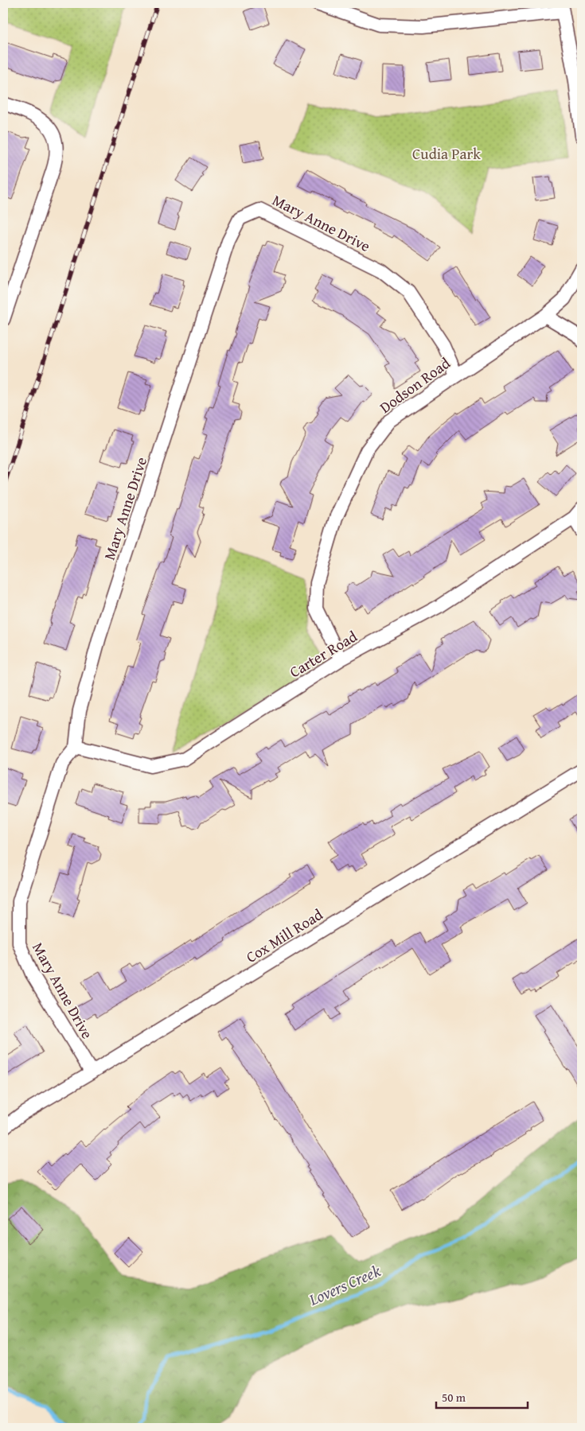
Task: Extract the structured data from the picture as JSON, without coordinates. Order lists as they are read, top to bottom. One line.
{"streets":{"street":["Mary Anne Drive","Dodson Road","Carter Road","Cox Mill Road"]},"crossings":[["Mary Anne Drive","Dodson Road"],["Mary Anne Drive","Carter Road"],["Mary Anne Drive","Cox Mill Road"],["Dodson Road","Carter Road"]],"water":["Lovers Creek"],"parks":["Cudia Park"],"scale_bar":"50 m"}
